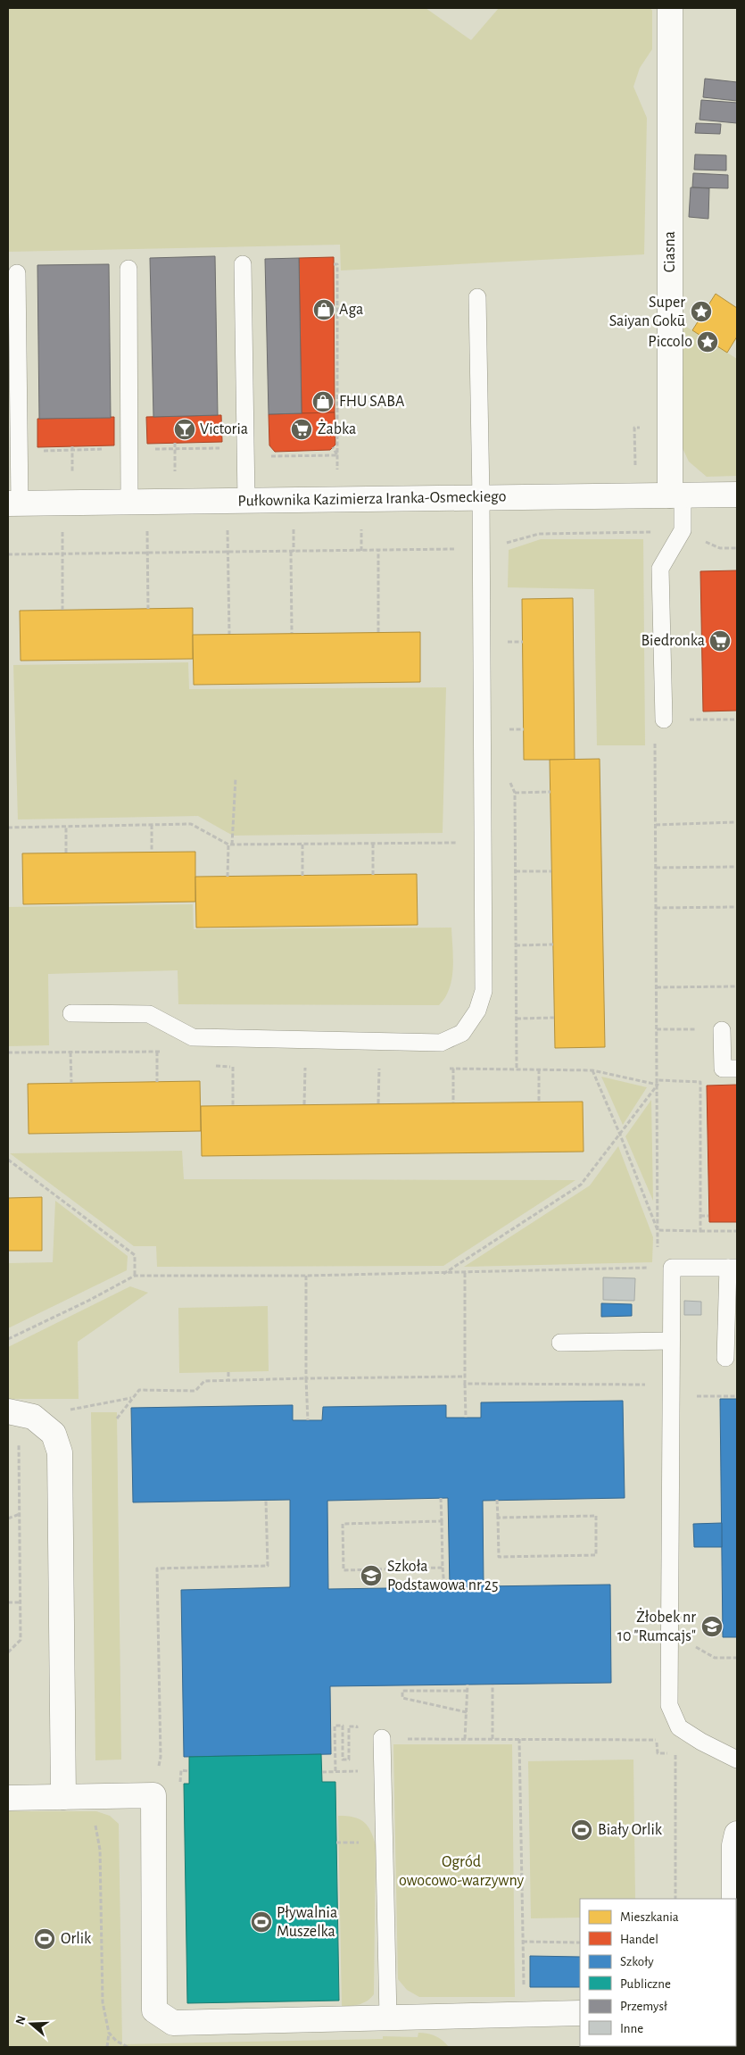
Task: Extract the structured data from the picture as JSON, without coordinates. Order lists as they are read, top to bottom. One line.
{"streets":{"street":["Ciasna","Pułkownika Kazimierza Iranka-Osmeckiego"]},"crossings":[["Ciasna","Pułkownika Kazimierza Iranka-Osmeckiego"]],"parks":["Ogród owocowo-warzywny"],"places":{"shop":["Aga","FHU SABA"],"place":["Super Saiyan Gokū","Piccolo"],"bar":["Victoria"],"supermarket":["Żabka","Biedronka"],"school or university":["Szkoła Podstawowa nr 25","Żłobek nr 10 \"Rumcajs\""],"sports":["Biały Orlik","Pływalnia Muszelka","Orlik"]},"legend":["Mieszkania","Handel","Szkoły","Publiczne","Przemysł","Inne"],"north":"left"}
